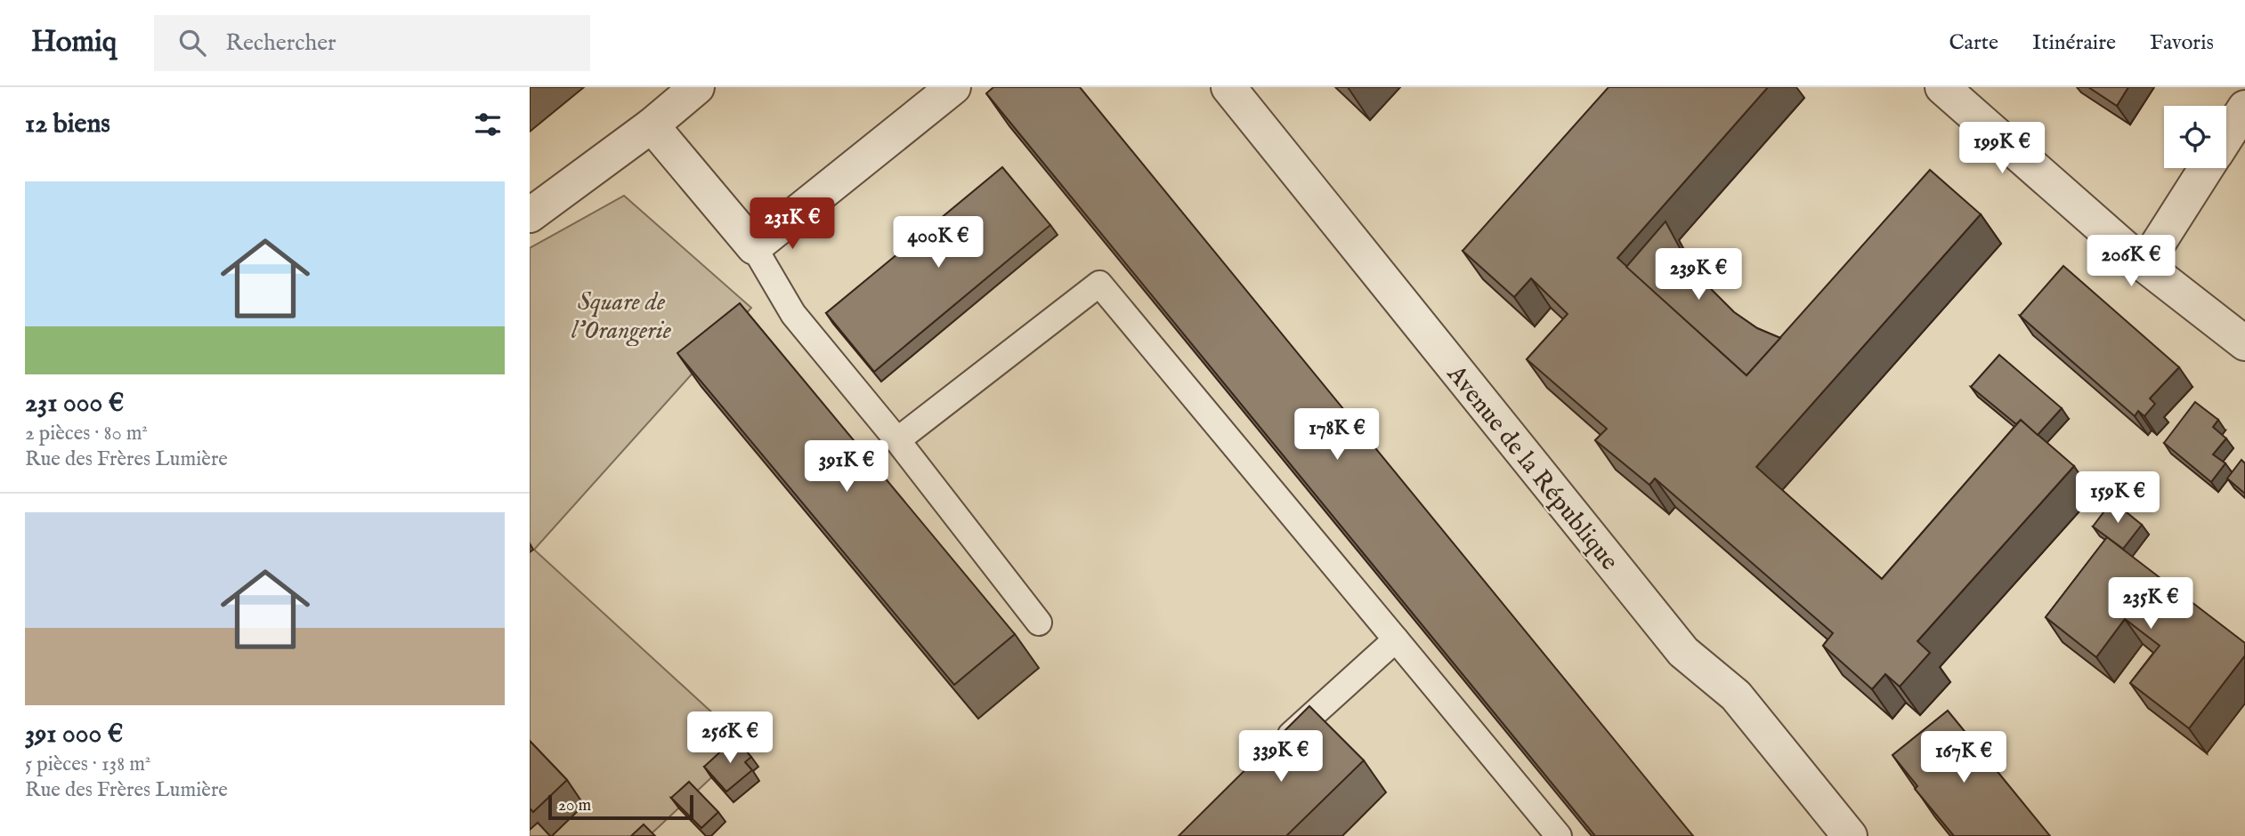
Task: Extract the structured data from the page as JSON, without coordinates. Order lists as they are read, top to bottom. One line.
{"streets":{"street":["Avenue de la République"]},"parks":["Square de l'Orangerie"],"scale_bar":"20 m","page":{"header":"Homiq","search":"Rechercher","nav":["Carte","Itinéraire","Favoris"],"heading":"12 biens","price":["199K €","231K €","400K €","206K €","239K €","178K €","391K €","159K €","235K €","256K €","339K €","167K €"],"list":[{"name":"231 000 €","note":"2 pièces · 80 m² · Rue des Frères Lumière"},{"name":"391 000 €","note":"5 pièces · 138 m² · Rue des Frères Lumière"}],"scale":"20 m"}}
